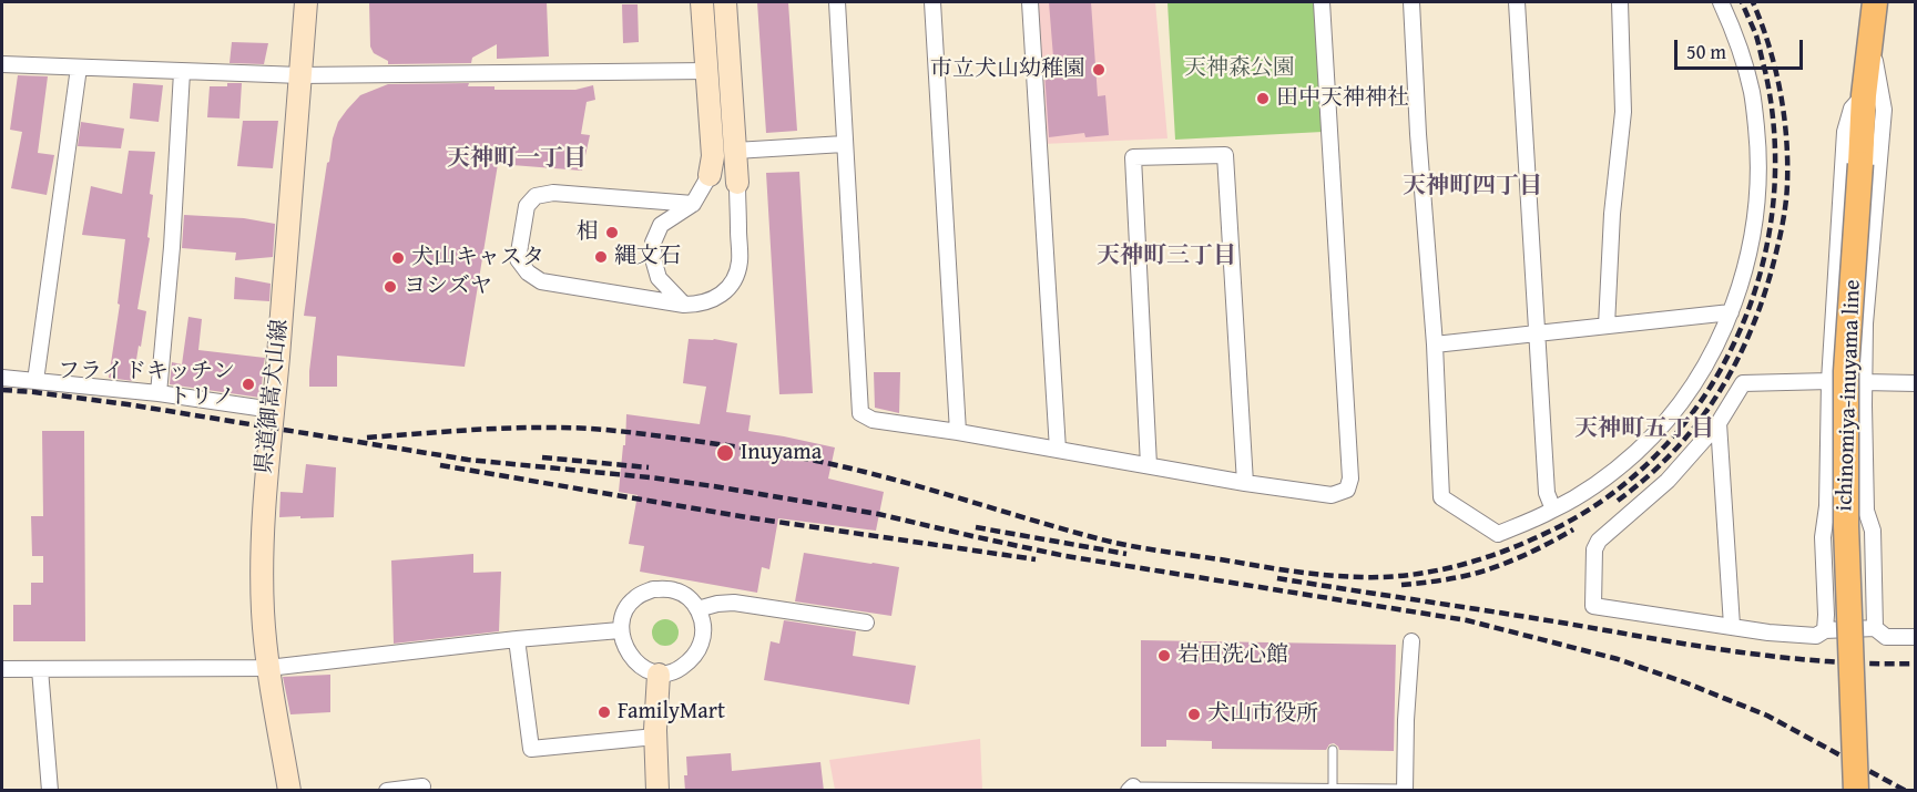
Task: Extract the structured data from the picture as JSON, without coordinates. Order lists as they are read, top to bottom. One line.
{"streets":{"main road":["ichinomiya-inuyama line","県道御嵩犬山線"]},"districts":["天神町一丁目","天神町四丁目","天神町三丁目","天神町五丁目"],"parks":["天神森公園"],"places":["市立犬山幼稚園","田中天神神社","相","縄文石","犬山キャスタ","ヨシズヤ","フライドキッチン トリノ","Inuyama","岩田洗心館","FamilyMart","犬山市役所"],"scale_bar":"50 m"}
